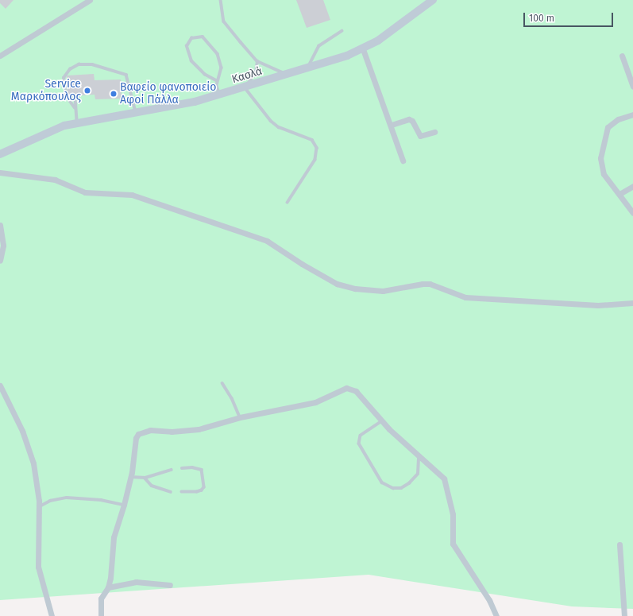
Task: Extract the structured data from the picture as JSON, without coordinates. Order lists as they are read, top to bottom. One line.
{"streets":{"street":["Κασλά"]},"places":["Service Μαρκόπουλος","Βαφείο φανοποιείο Αφοί Πάλλα"],"scale_bar":"100 m"}
